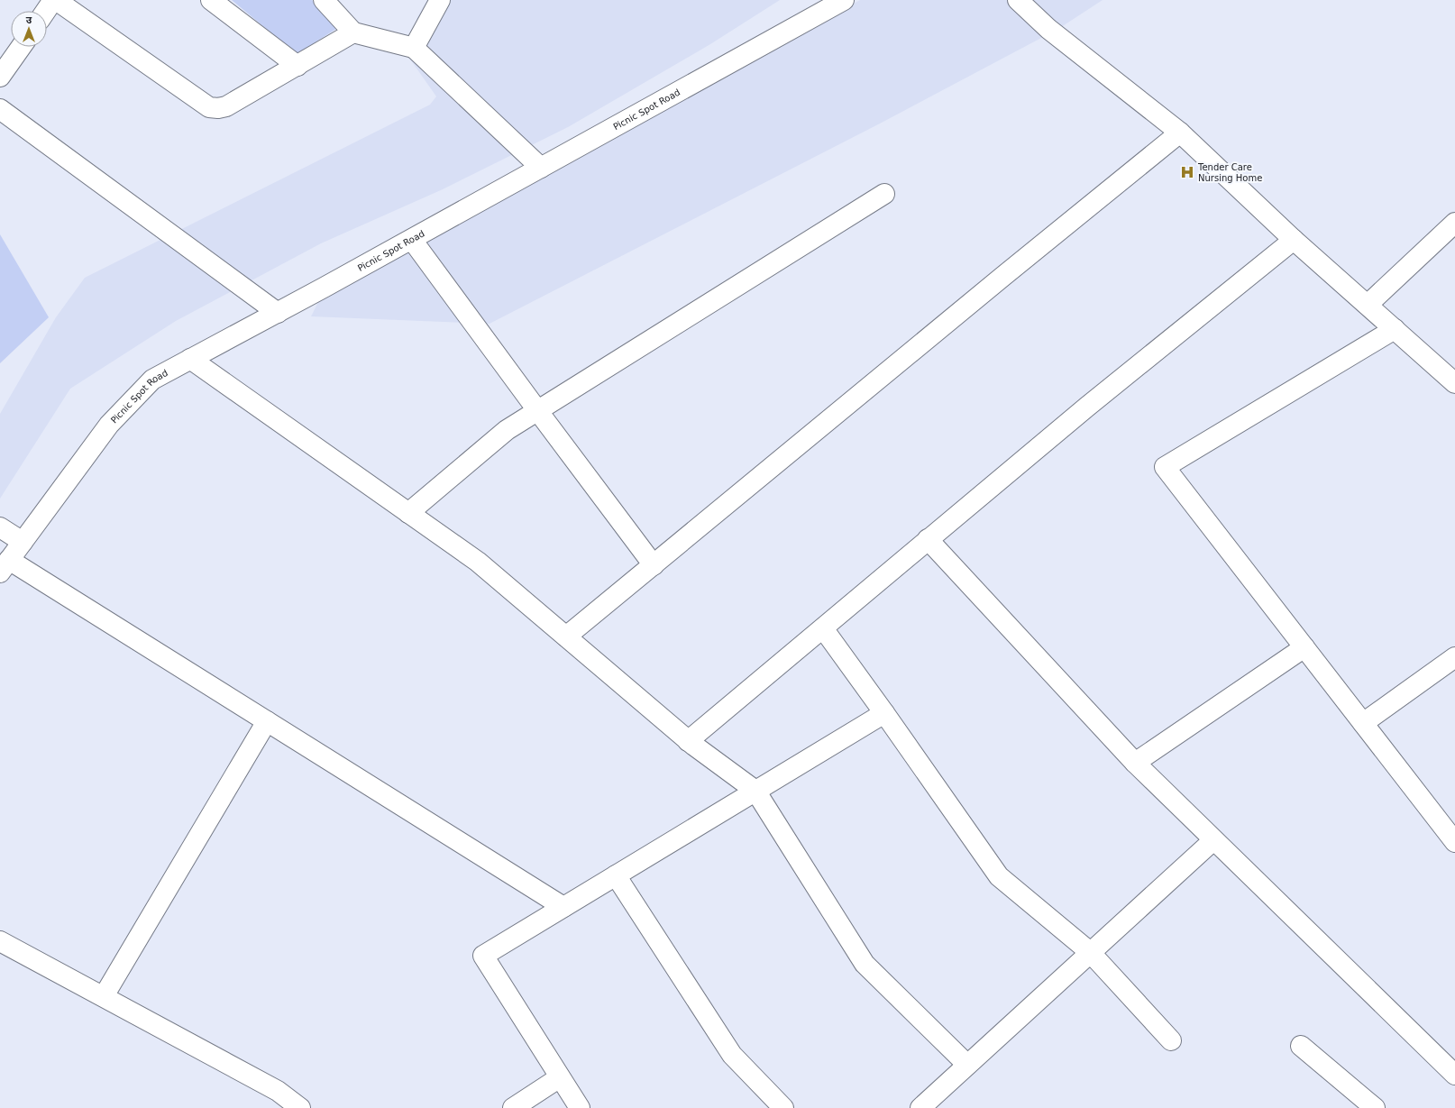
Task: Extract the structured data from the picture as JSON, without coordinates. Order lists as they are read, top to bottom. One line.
{"streets":{"street":["Picnic Spot Road"]},"places":{"hospital":["Tender Care Nursing Home"]},"north":"top"}
